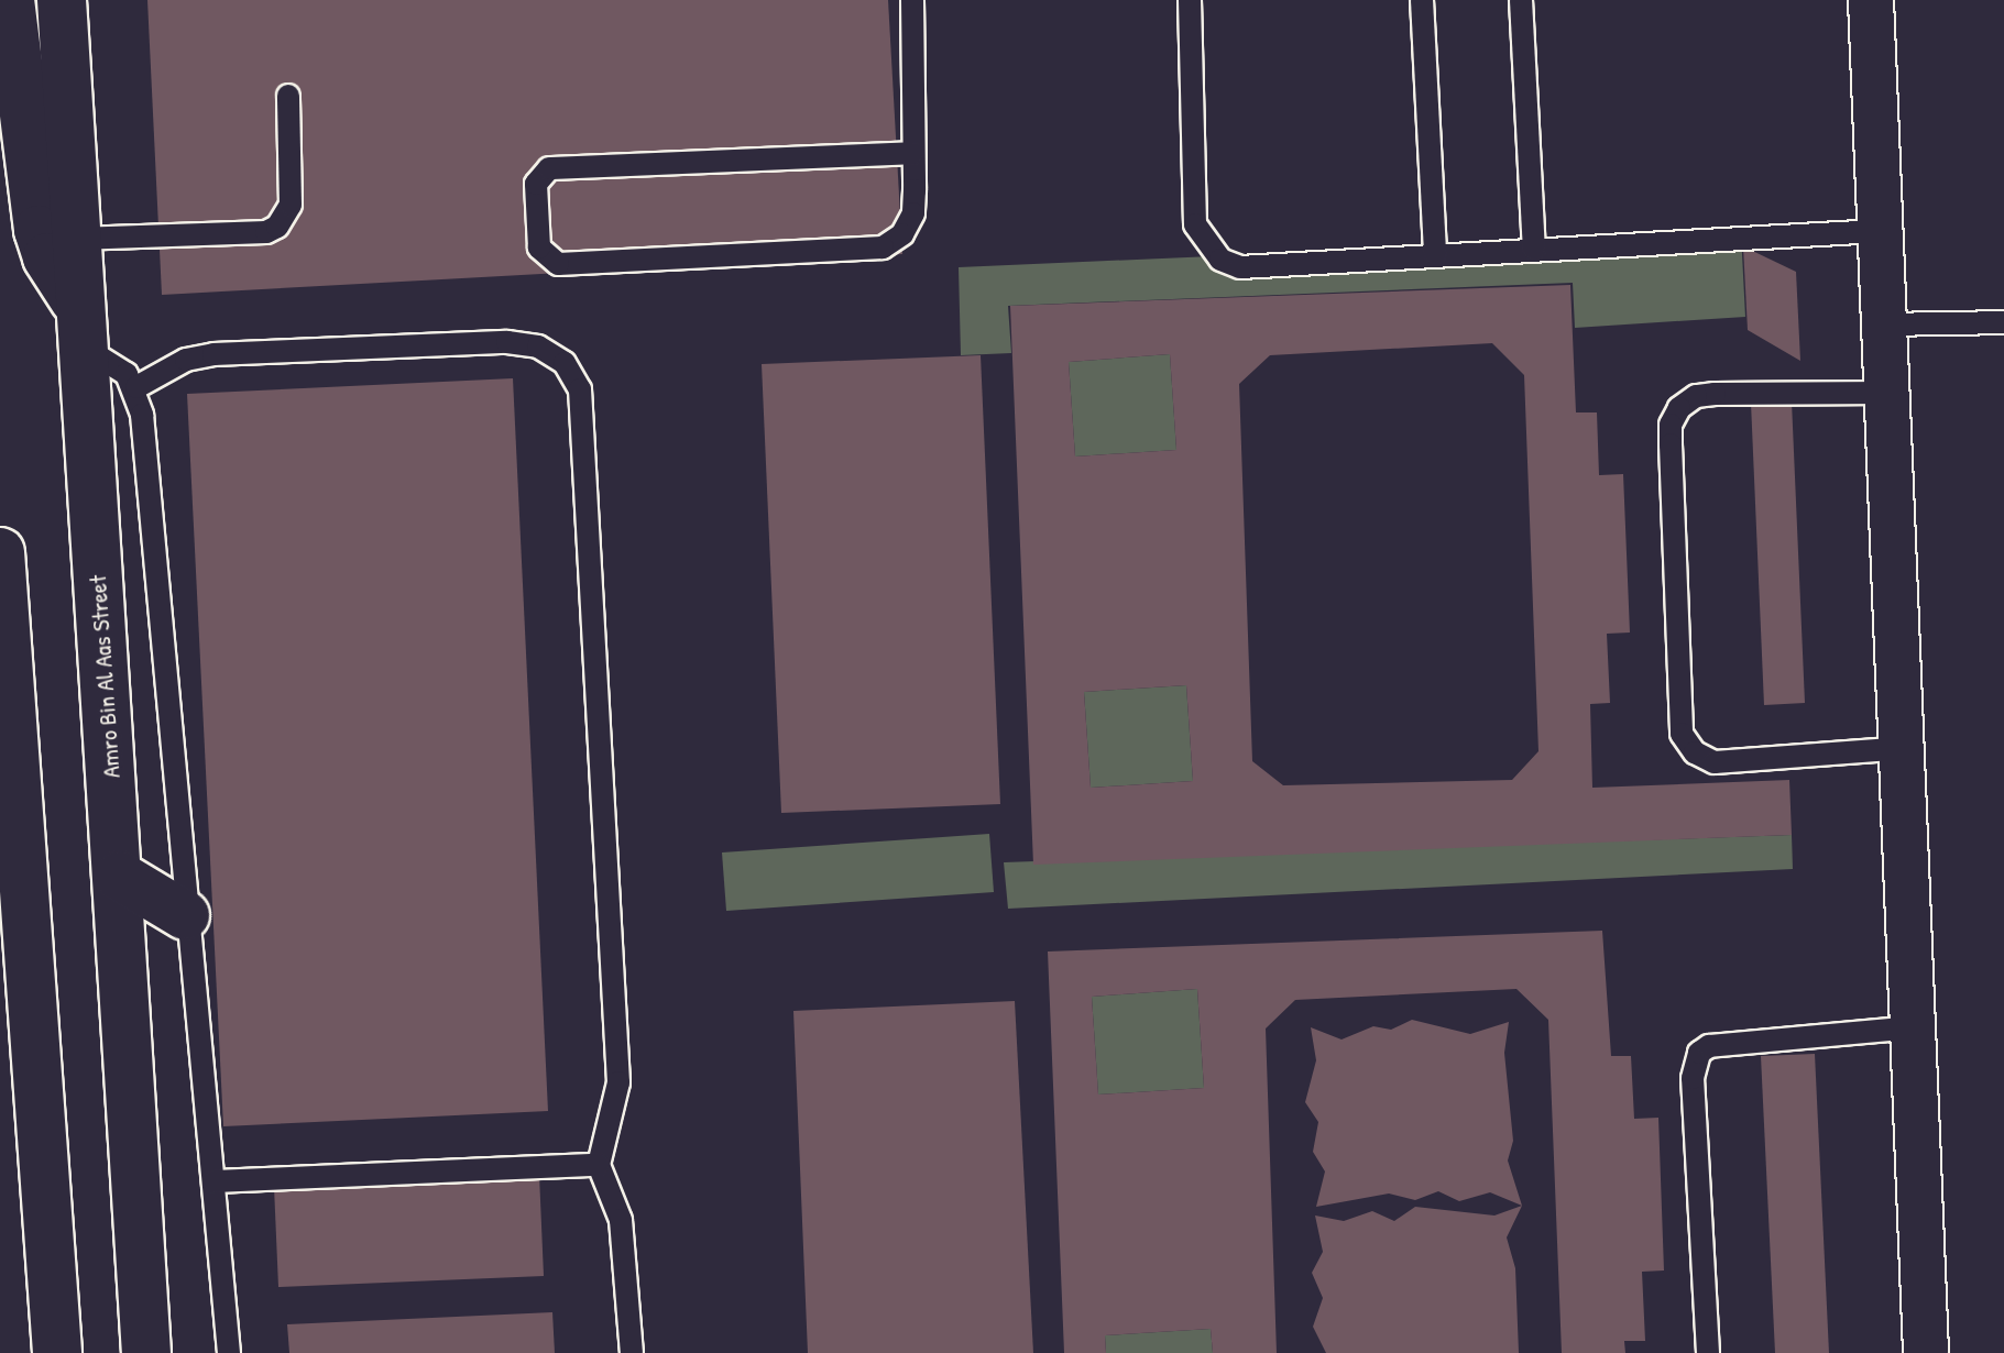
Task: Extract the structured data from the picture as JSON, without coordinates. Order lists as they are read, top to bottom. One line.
{"streets":{"main road":["Amro Bin Al Aas Street"]}}
